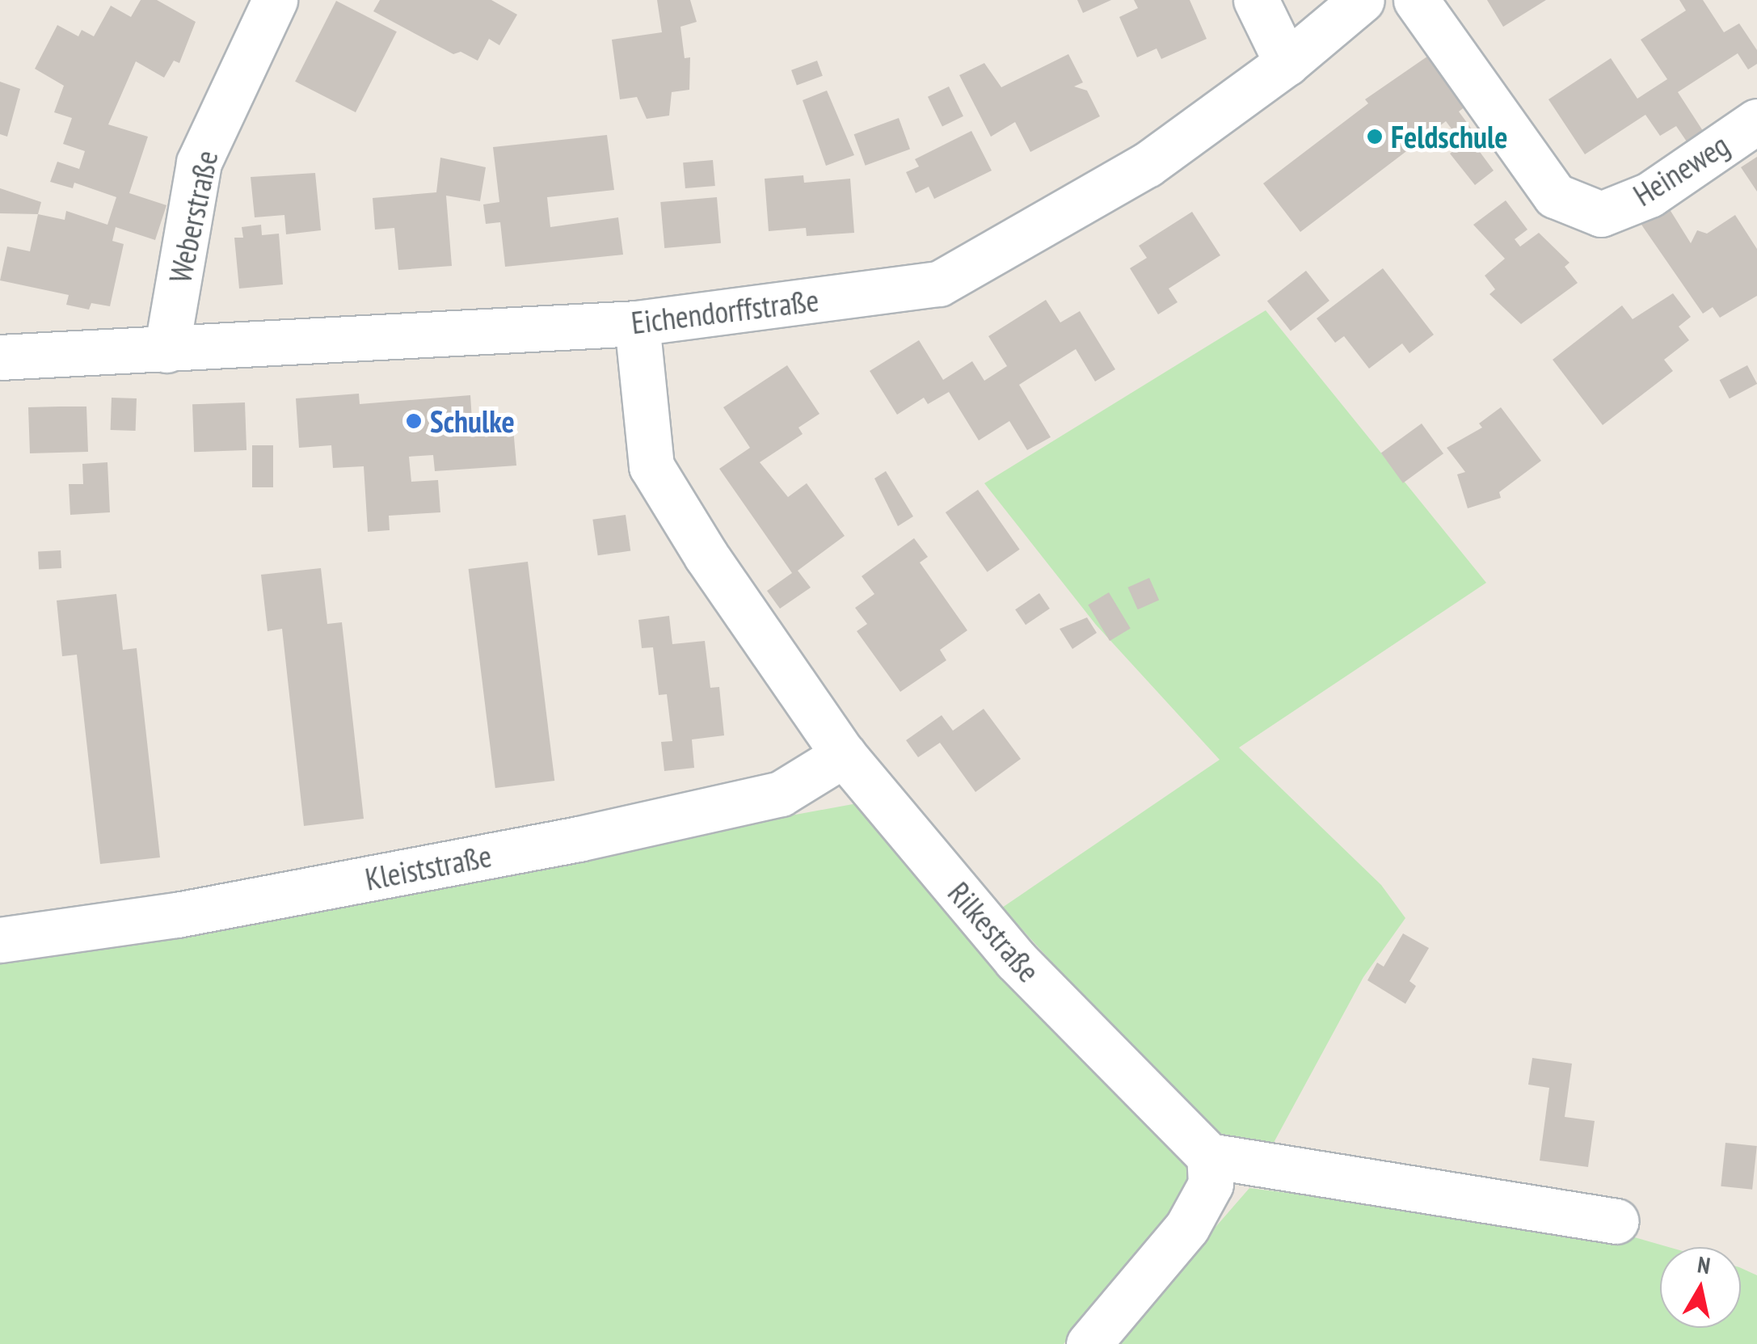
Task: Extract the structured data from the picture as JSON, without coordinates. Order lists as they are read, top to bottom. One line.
{"streets":{"street":["Heineweg","Weberstraße","Eichendorffstraße","Kleiststraße","Rilkestraße"]},"crossings":[["Weberstraße","Eichendorffstraße"],["Eichendorffstraße","Rilkestraße"],["Kleiststraße","Rilkestraße"]],"places":["Feldschule","Schulke"],"north":"top"}
